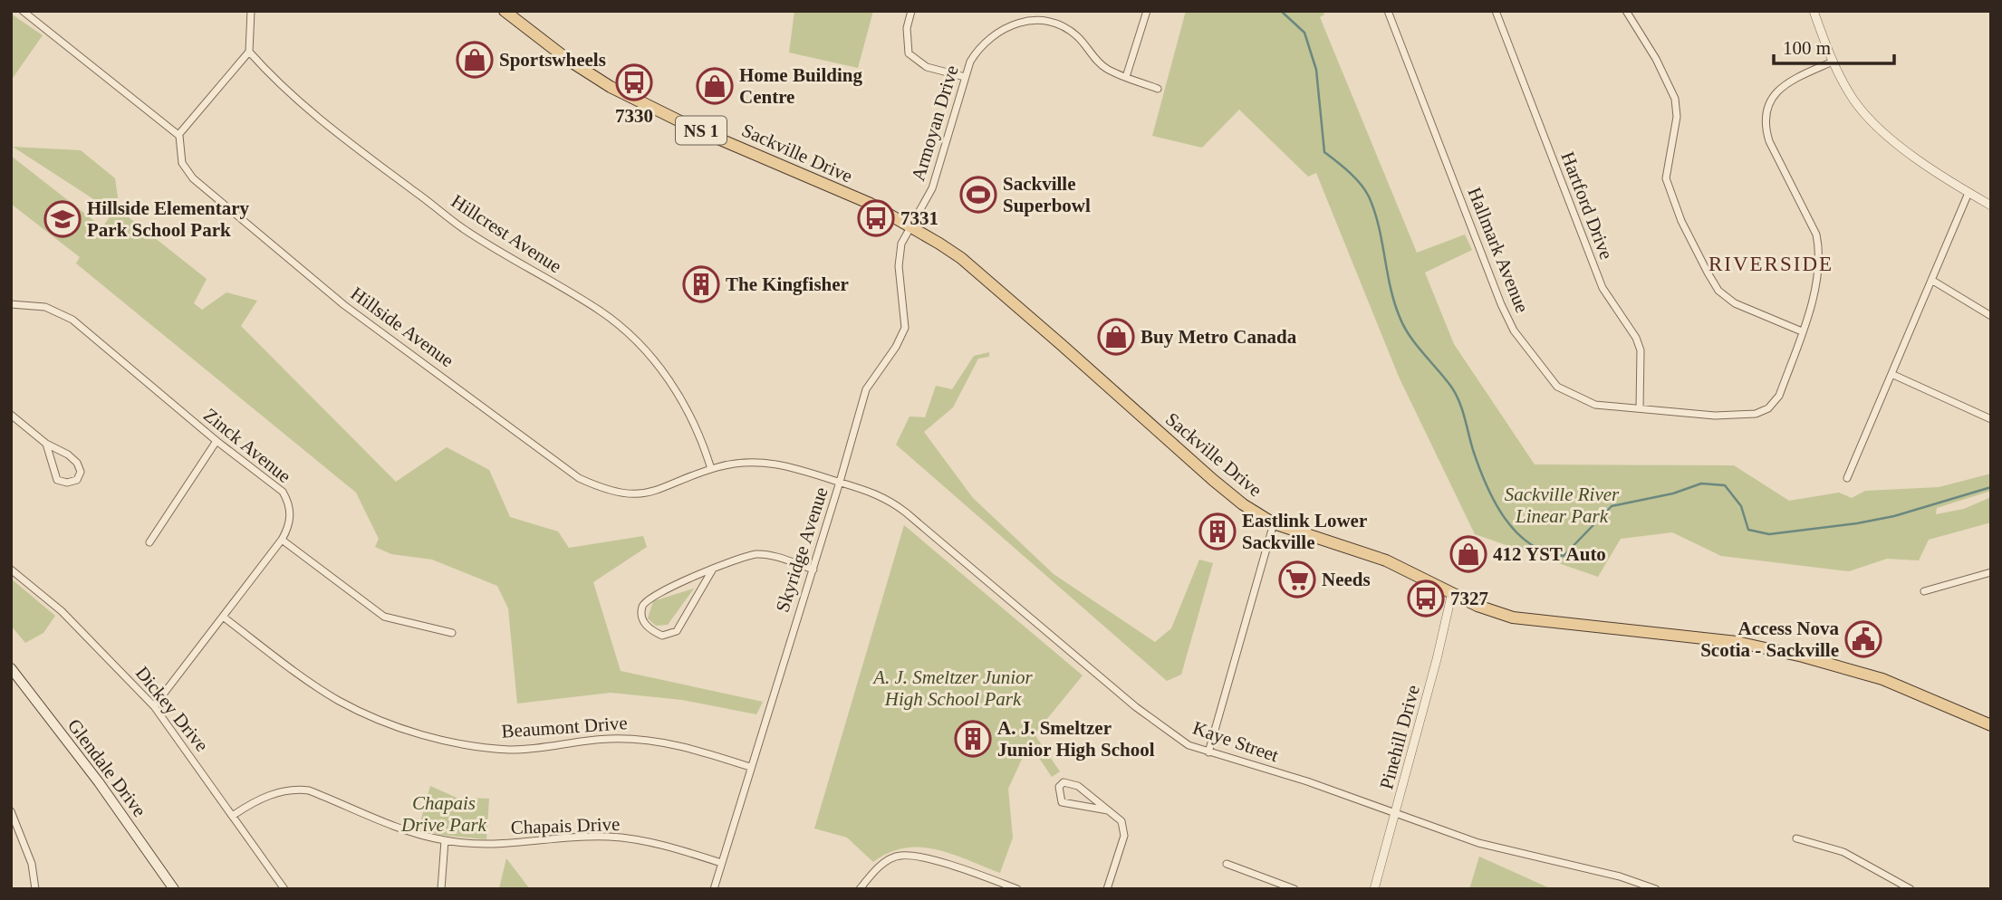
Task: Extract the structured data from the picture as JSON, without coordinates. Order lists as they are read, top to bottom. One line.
{"streets":{"main road":["NS 1","Sackville Drive","Glendale Drive"],"street":["Armoyan Drive","Hartford Drive","Hillcrest Avenue","Hallmark Avenue","Hillside Avenue","Zinck Avenue","Skyridge Avenue","Dickey Drive","Beaumont Drive","Pinehill Drive","Kaye Street","Chapais Drive"]},"crossings":[["Armoyan Drive","Sackville Drive"],["Armoyan Drive","Skyridge Avenue"],["Sackville Drive","Skyridge Avenue"],["Sackville Drive","Pinehill Drive"],["Hartford Drive","Hallmark Avenue"],["Hillcrest Avenue","Hillside Avenue"],["Hillside Avenue","Skyridge Avenue"],["Hillside Avenue","Kaye Street"],["Zinck Avenue","Dickey Drive"],["Zinck Avenue","Beaumont Drive"],["Skyridge Avenue","Beaumont Drive"],["Skyridge Avenue","Kaye Street"],["Skyridge Avenue","Chapais Drive"],["Dickey Drive","Chapais Drive"],["Pinehill Drive","Kaye Street"]],"districts":["RIVERSIDE"],"parks":["Sackville River Linear Park","A. J. Smeltzer Junior High School Park","Chapais Drive Park"],"places":{"shop":["Sportswheels","Home Building Centre","Buy Metro Canada","412 YST Auto"],"bus stop":["7330","7331","7327"],"sports":["Sackville Superbowl"],"school or university":["Hillside Elementary Park School Park"],"building":["The Kingfisher","Eastlink Lower Sackville","A. J. Smeltzer Junior High School"],"supermarket":["Needs"],"public building":["Access Nova Scotia - Sackville"]},"scale_bar":"100 m"}
